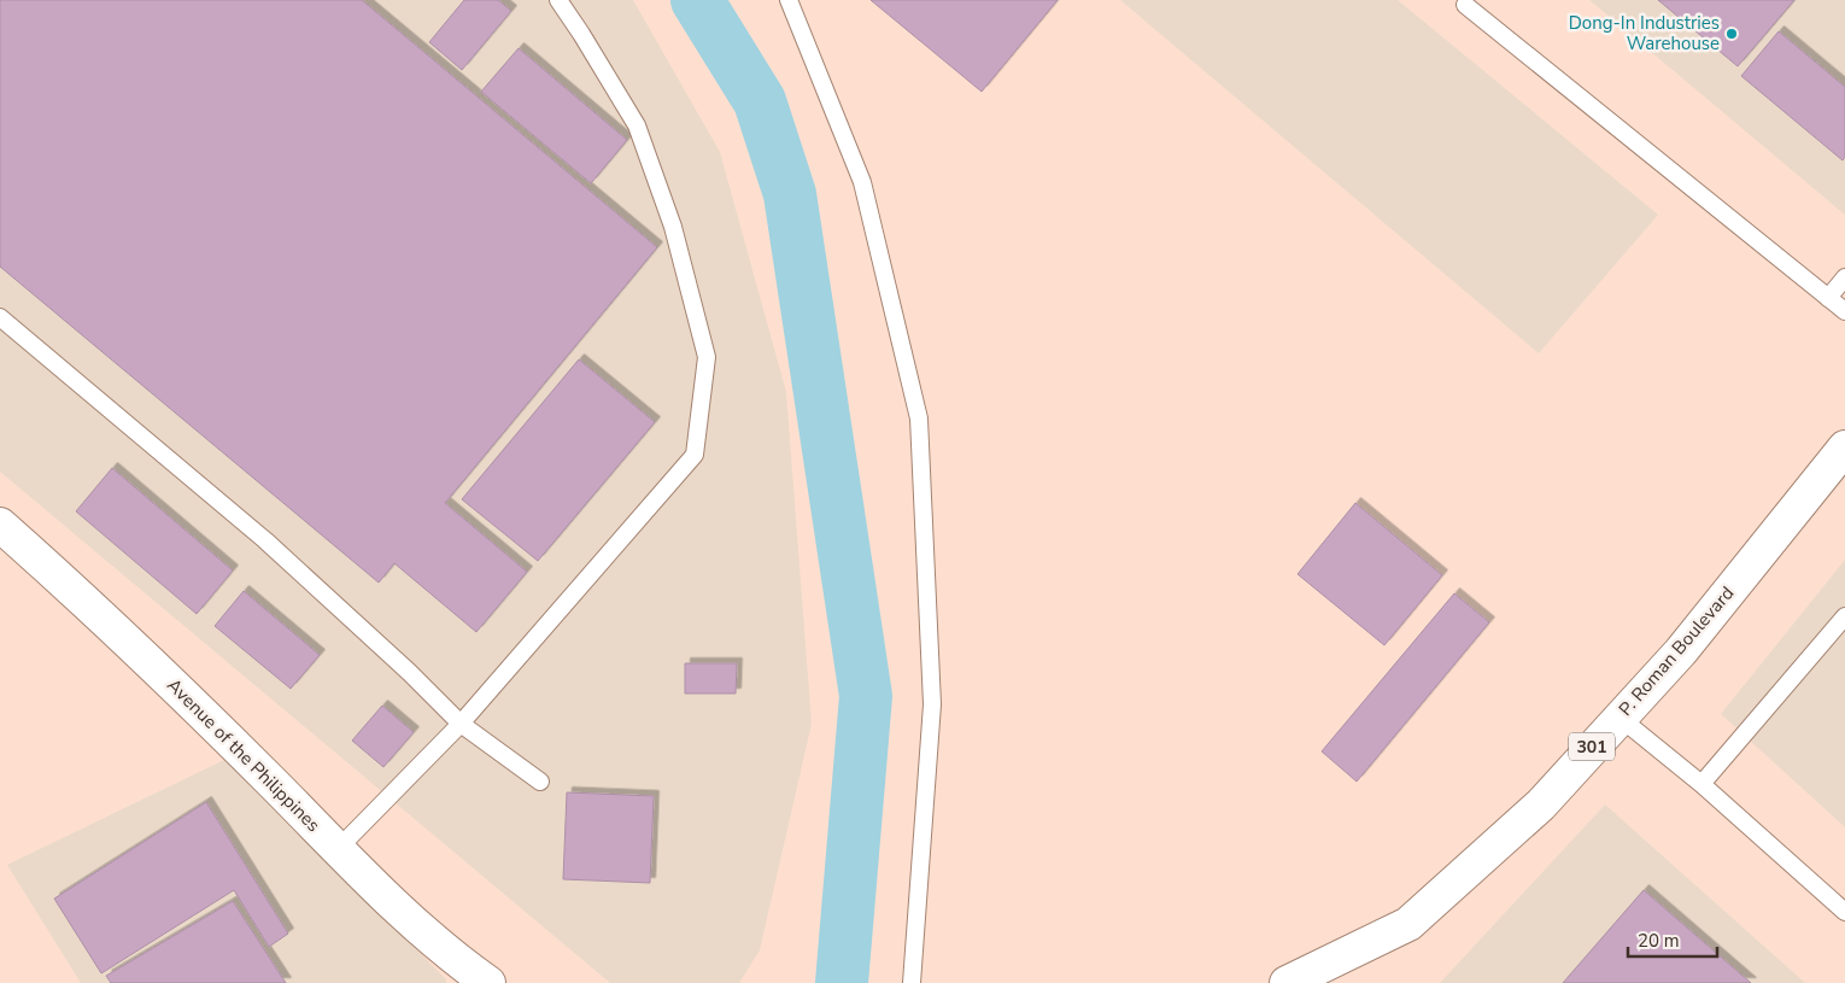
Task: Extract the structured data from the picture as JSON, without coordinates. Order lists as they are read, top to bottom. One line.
{"streets":{"main road":["P. Roman Boulevard","301","Avenue of the Philippines"]},"places":["Dong-In Industries Warehouse"],"scale_bar":"20 m"}
